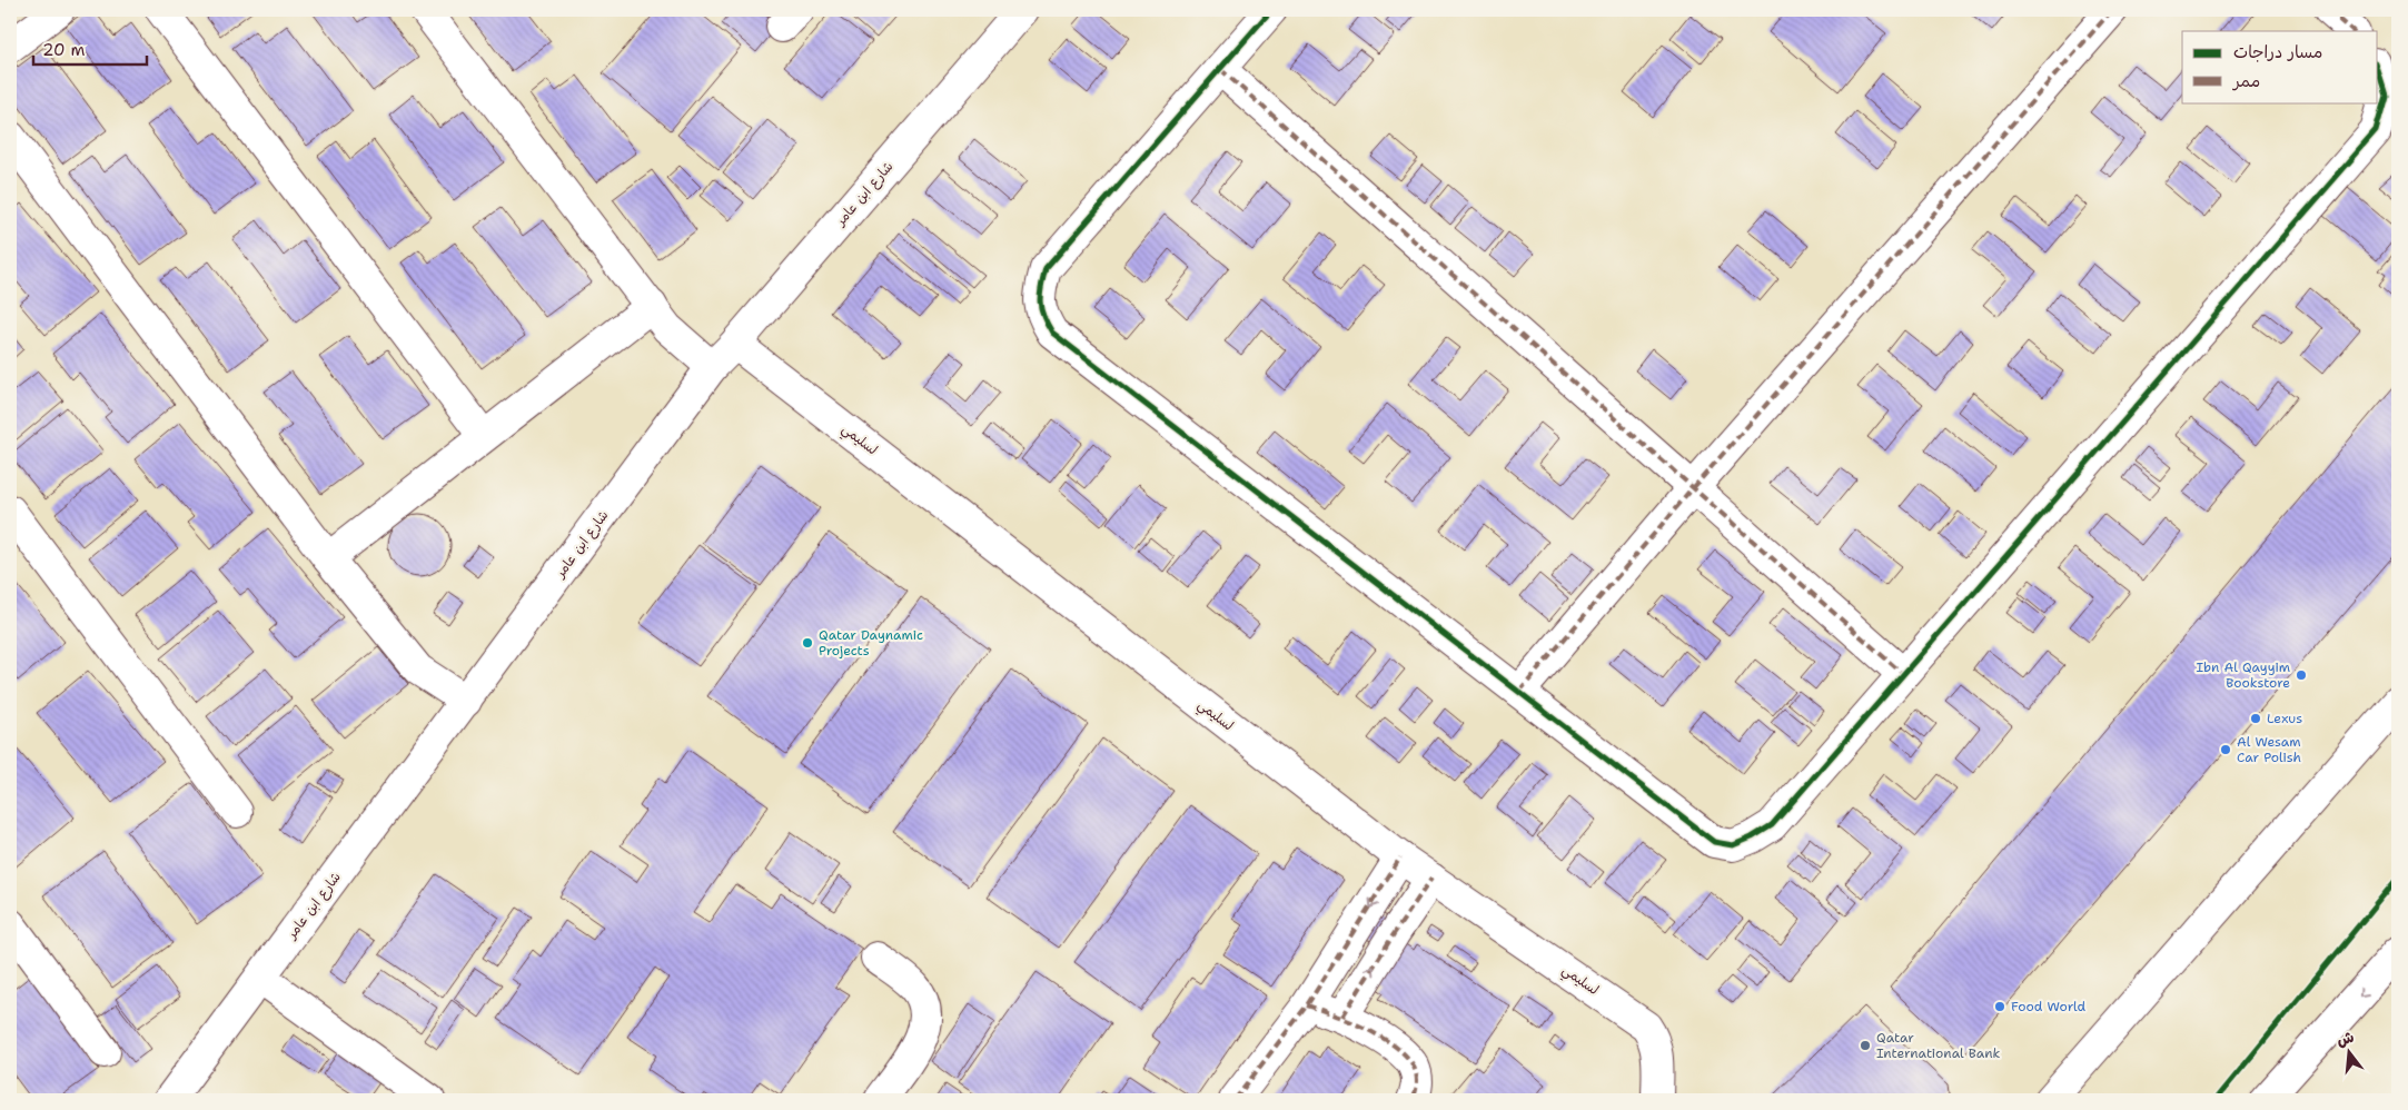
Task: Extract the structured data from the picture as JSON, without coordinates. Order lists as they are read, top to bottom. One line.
{"streets":{"street":["شارع ابن عامر","لسليمي"]},"crossings":[["شارع ابن عامر","لسليمي"]],"places":["Qatar Daynamic Projects","Ibn Al Qayyim Bookstore","Lexus","Al Wesam Car Polish","Food World","Qatar International Bank"],"legend":["مسار دراجات","ممر"],"scale_bar":"20 m","north":"top"}
